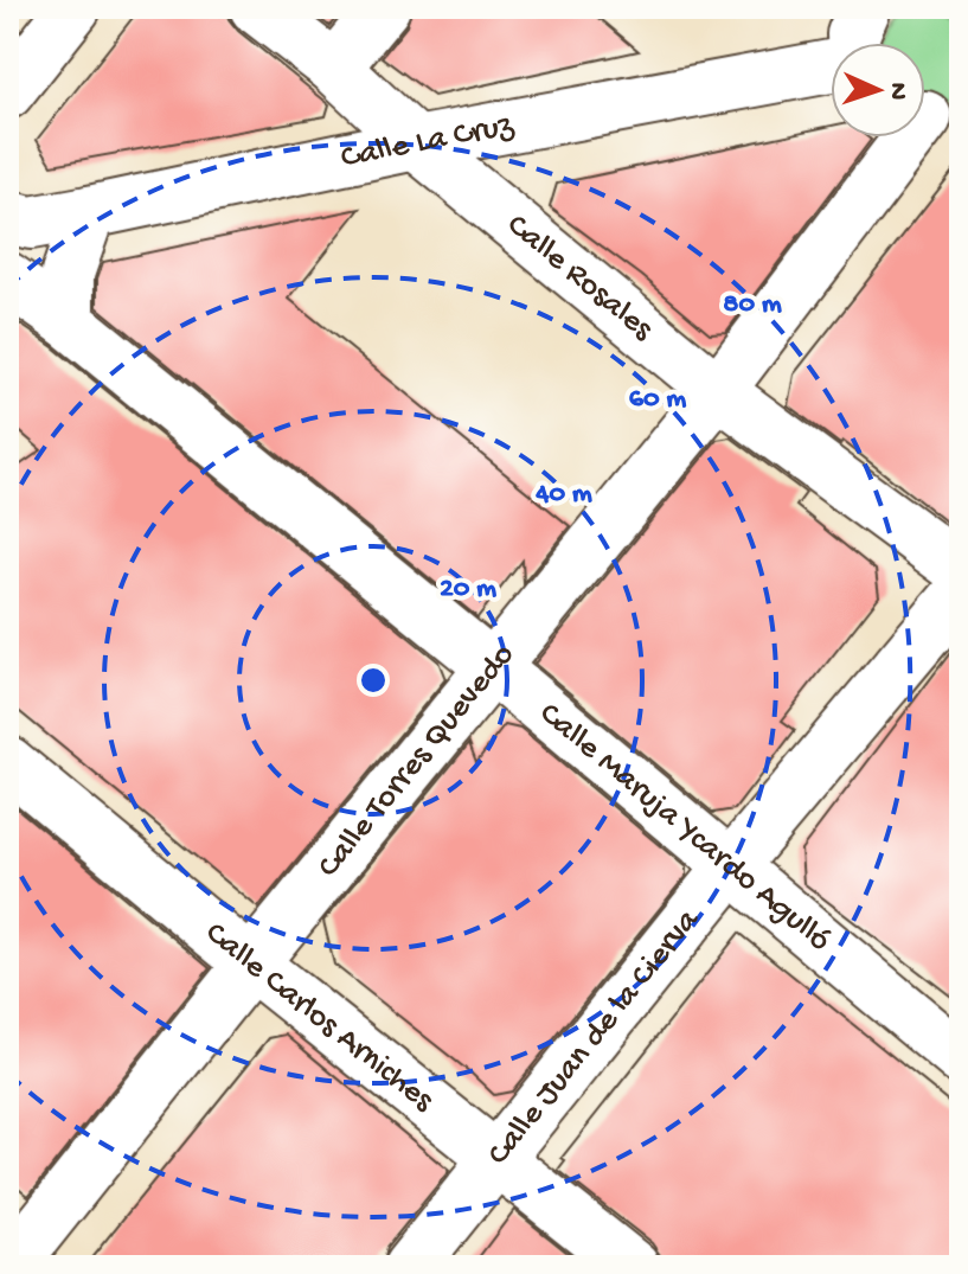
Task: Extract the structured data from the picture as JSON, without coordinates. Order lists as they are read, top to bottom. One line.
{"streets":{"street":["Calle La Cruz","Calle Rosales","Calle Torres Quevedo","Calle Maruja Ycardo Agulló","Calle Carlos Arniches","Calle Juan de la Cierva"]},"crossings":[["Calle La Cruz","Calle Rosales"],["Calle Rosales","Calle Torres Quevedo"],["Calle Torres Quevedo","Calle Maruja Ycardo Agulló"],["Calle Torres Quevedo","Calle Carlos Arniches"],["Calle Maruja Ycardo Agulló","Calle Juan de la Cierva"],["Calle Carlos Arniches","Calle Juan de la Cierva"]],"north":"right","rings":["80 m","60 m","40 m","20 m"]}
